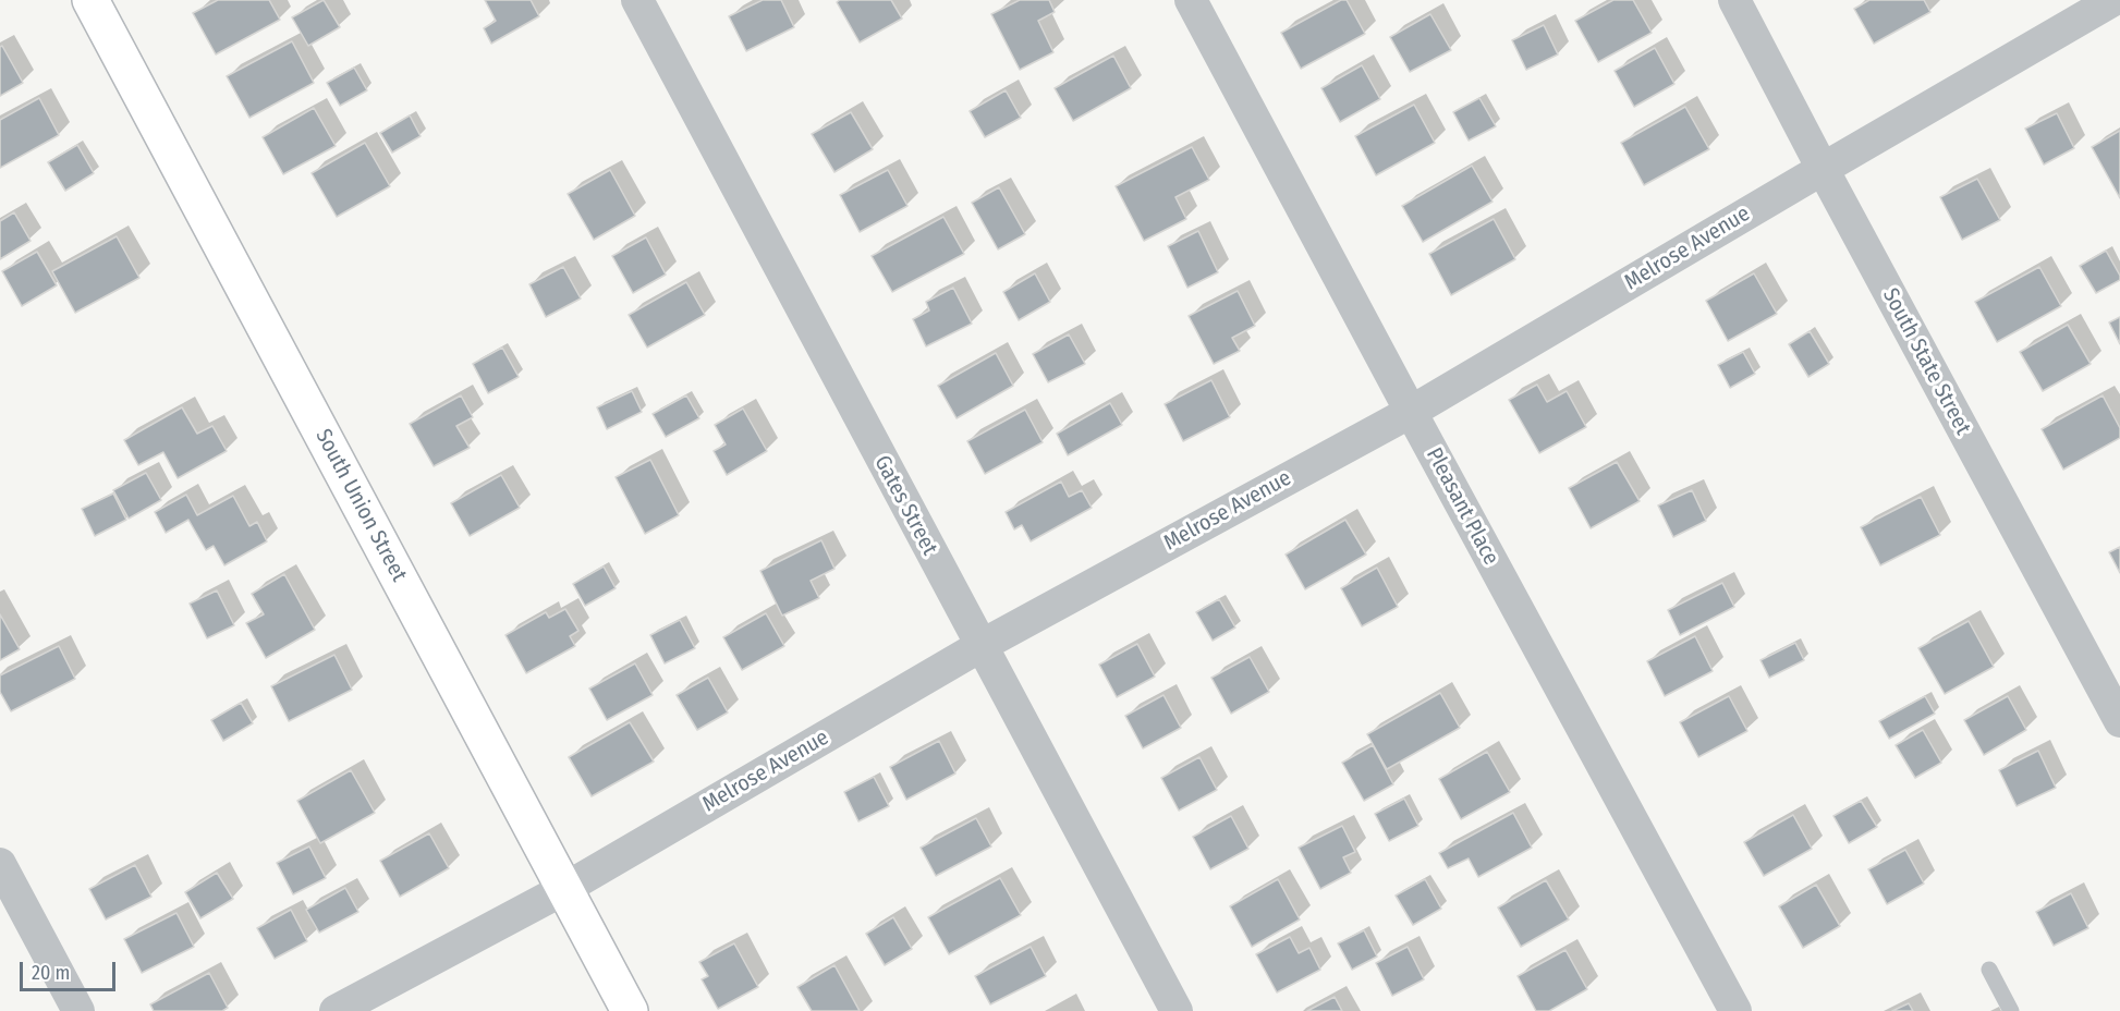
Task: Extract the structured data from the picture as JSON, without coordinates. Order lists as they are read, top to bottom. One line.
{"streets":{"street":["Melrose Avenue","South State Street","South Union Street","Gates Street","Pleasant Place"]},"crossings":[["Melrose Avenue","South State Street"],["Melrose Avenue","South Union Street"],["Melrose Avenue","Gates Street"],["Melrose Avenue","Pleasant Place"]],"scale_bar":"20 m"}
